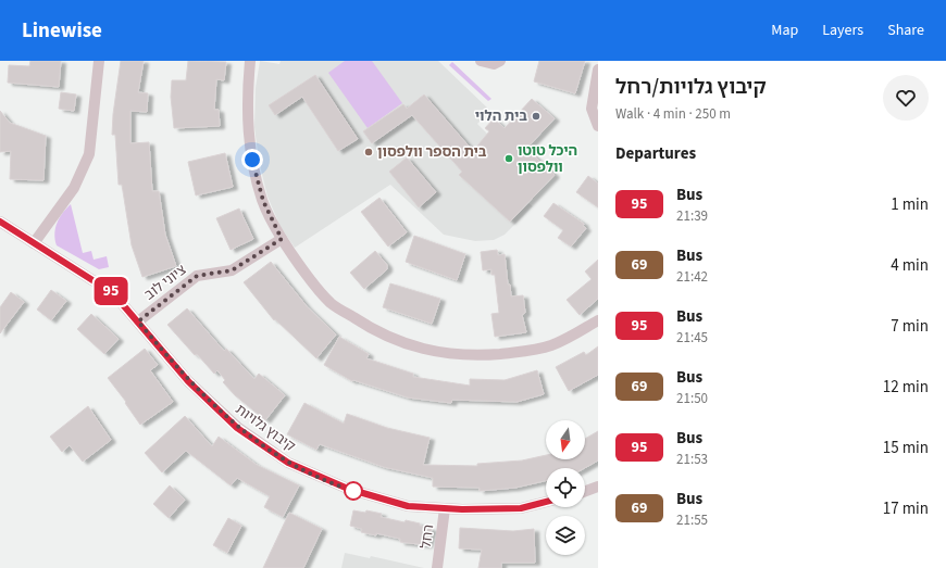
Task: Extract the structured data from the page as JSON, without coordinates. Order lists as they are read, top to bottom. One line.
{"streets":{"street":["ציוני לוב","קיבוץ גלויות","רחל"]},"crossings":[["ציוני לוב","קיבוץ גלויות"],["קיבוץ גלויות","רחל"]],"places":["בית הלוי","בית הספר וולפסון","היכל טוטו וולפסון"],"lines":["bus line 95"],"north":"bottom","page":{"header":"Linewise","nav":["Map","Layers","Share"],"on_map":"95","heading":[["קיבוץ גלויות/רחל","Walk · 4 min · 250 m"],"Departures"],"list":[{"mark":"95","name":"Bus","note":"21:39","value":"1 min"},{"mark":"69","name":"Bus","note":"21:42","value":"4 min"},{"mark":"95","name":"Bus","note":"21:45","value":"7 min"},{"mark":"69","name":"Bus","note":"21:50","value":"12 min"},{"mark":"95","name":"Bus","note":"21:53","value":"15 min"},{"mark":"69","name":"Bus","note":"21:55","value":"17 min"}]}}
